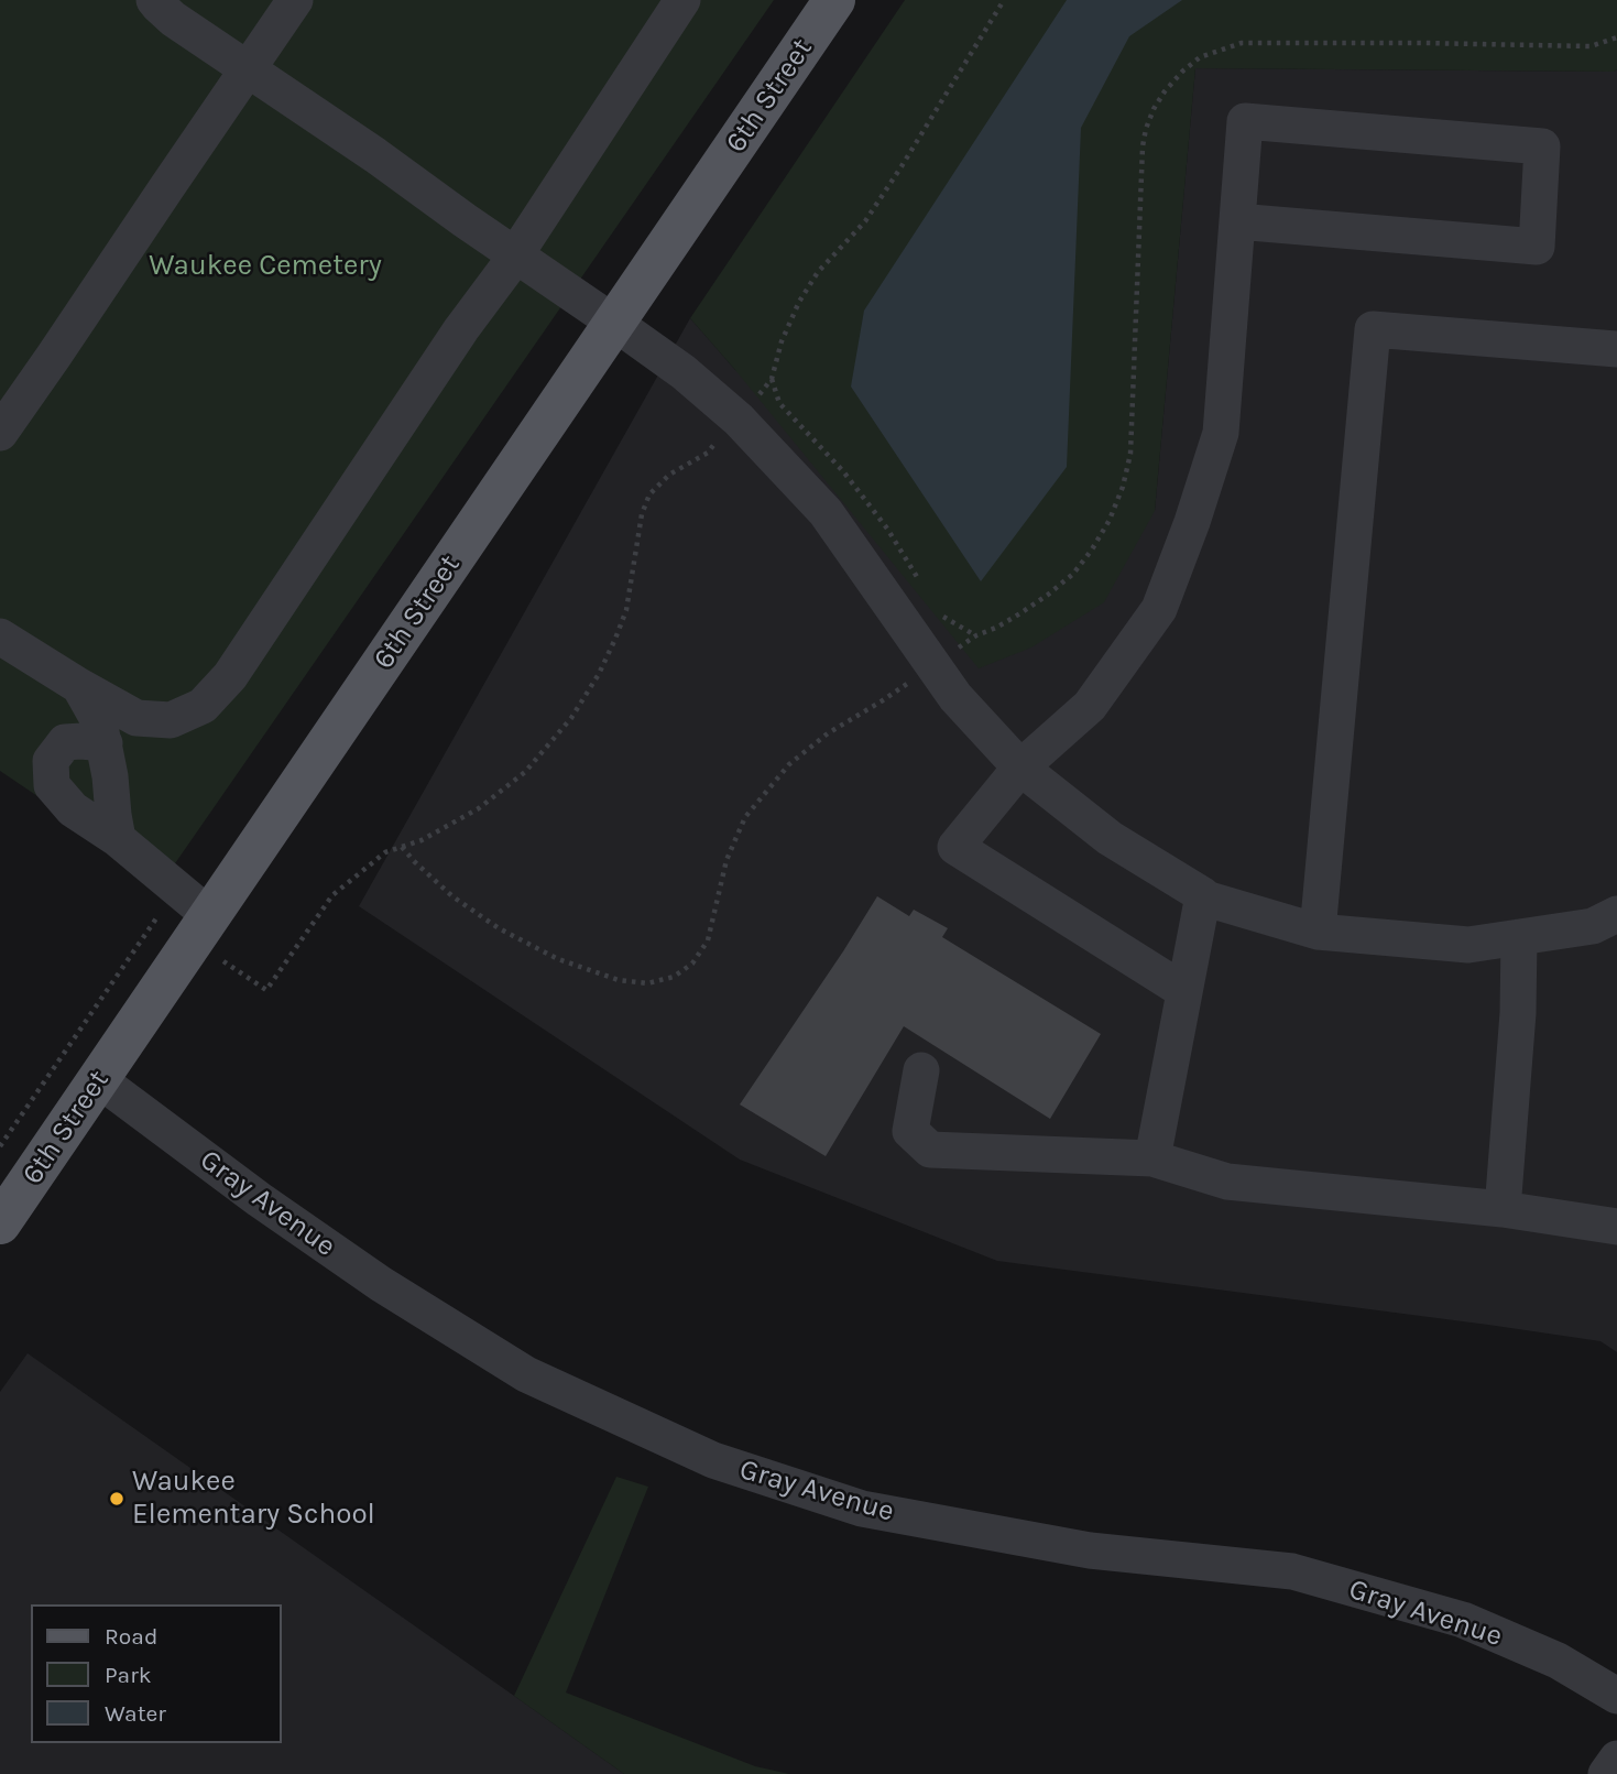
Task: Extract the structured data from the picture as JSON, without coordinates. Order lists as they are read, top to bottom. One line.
{"streets":{"main road":["6th Street"],"street":["Gray Avenue"]},"crossings":[["6th Street","Gray Avenue"]],"parks":["Waukee Cemetery"],"places":["Waukee Elementary School"],"legend":["Road","Park","Water"]}
